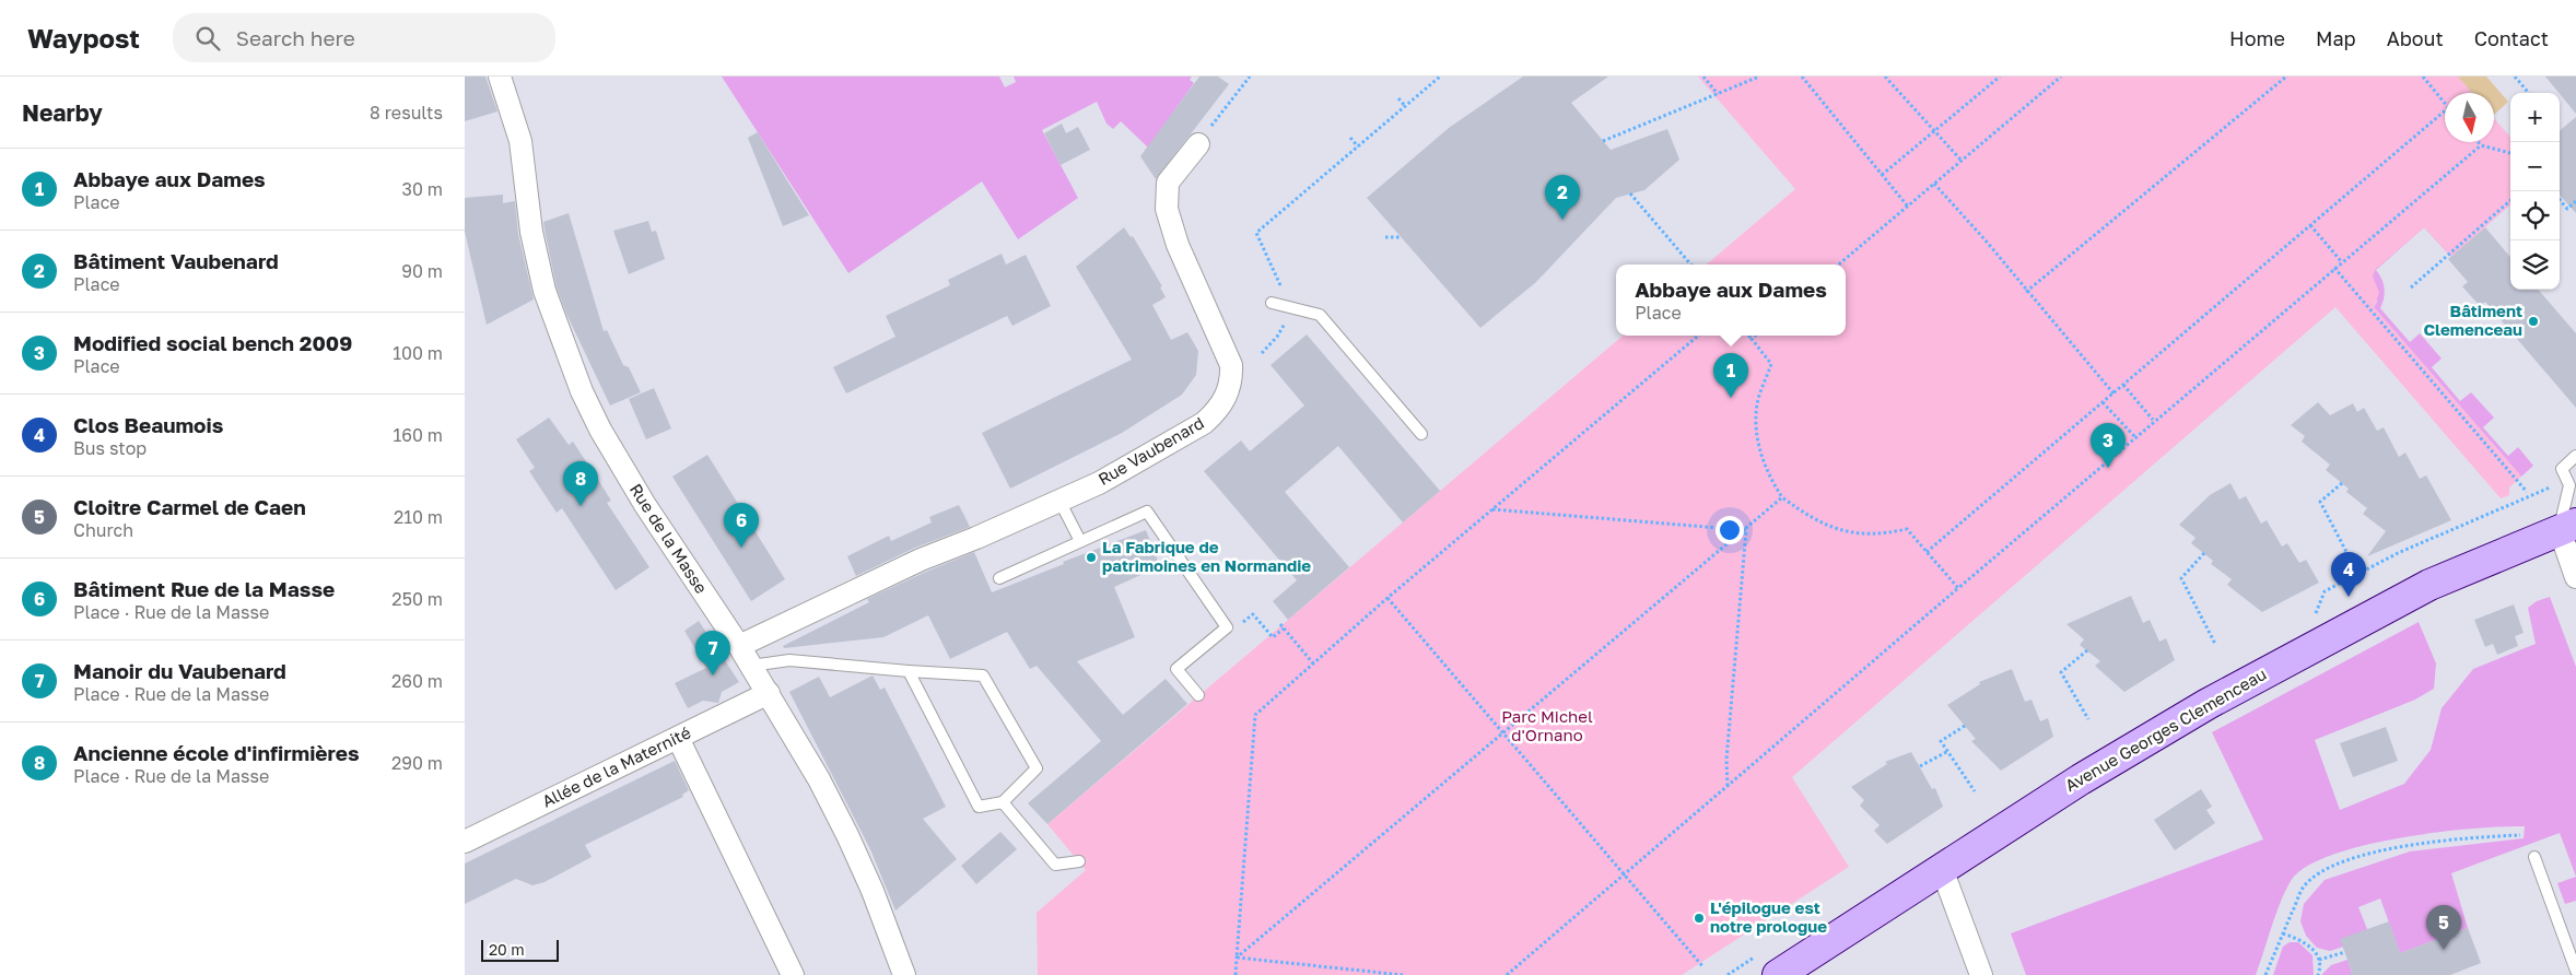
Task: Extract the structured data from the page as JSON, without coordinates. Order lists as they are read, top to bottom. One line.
{"streets":{"main road":["Avenue Georges Clemenceau"],"street":["Rue Vaubenard","Rue de la Masse","Allée de la Maternité"]},"crossings":[["Rue Vaubenard","Rue de la Masse"],["Rue de la Masse","Allée de la Maternité"]],"parks":["Parc Michel d'Ornano"],"places":["Bâtiment Clemenceau","La Fabrique de patrimoines en Normandie","L'épilogue est notre prologue"],"scale_bar":"20 m","north":"bottom","page":{"header":"Waypost","search":"Search here","nav":["Home","Map","About","Contact"],"heading":["Nearby","8 results"],"map_buttons":["+","−"],"list":[{"mark":"1","name":"Abbaye aux Dames","note":"Place","value":"30 m"},{"mark":"2","name":"Bâtiment Vaubenard","note":"Place","value":"90 m"},{"mark":"3","name":"Modified social bench 2009","note":"Place","value":"100 m"},{"mark":"4","name":"Clos Beaumois","note":"Bus stop","value":"160 m"},{"mark":"5","name":"Cloitre Carmel de Caen","note":"Church","value":"210 m"},{"mark":"6","name":"Bâtiment Rue de la Masse","note":"Place · Rue de la Masse","value":"250 m"},{"mark":"7","name":"Manoir du Vaubenard","note":"Place · Rue de la Masse","value":"260 m"},{"mark":"8","name":"Ancienne école d'infirmières","note":"Place · Rue de la Masse","value":"290 m"}],"pins":["2","1","3","8","6","4","7","5"],"popup":["Abbaye aux Dames","Place"],"scale":"20 m"}}
